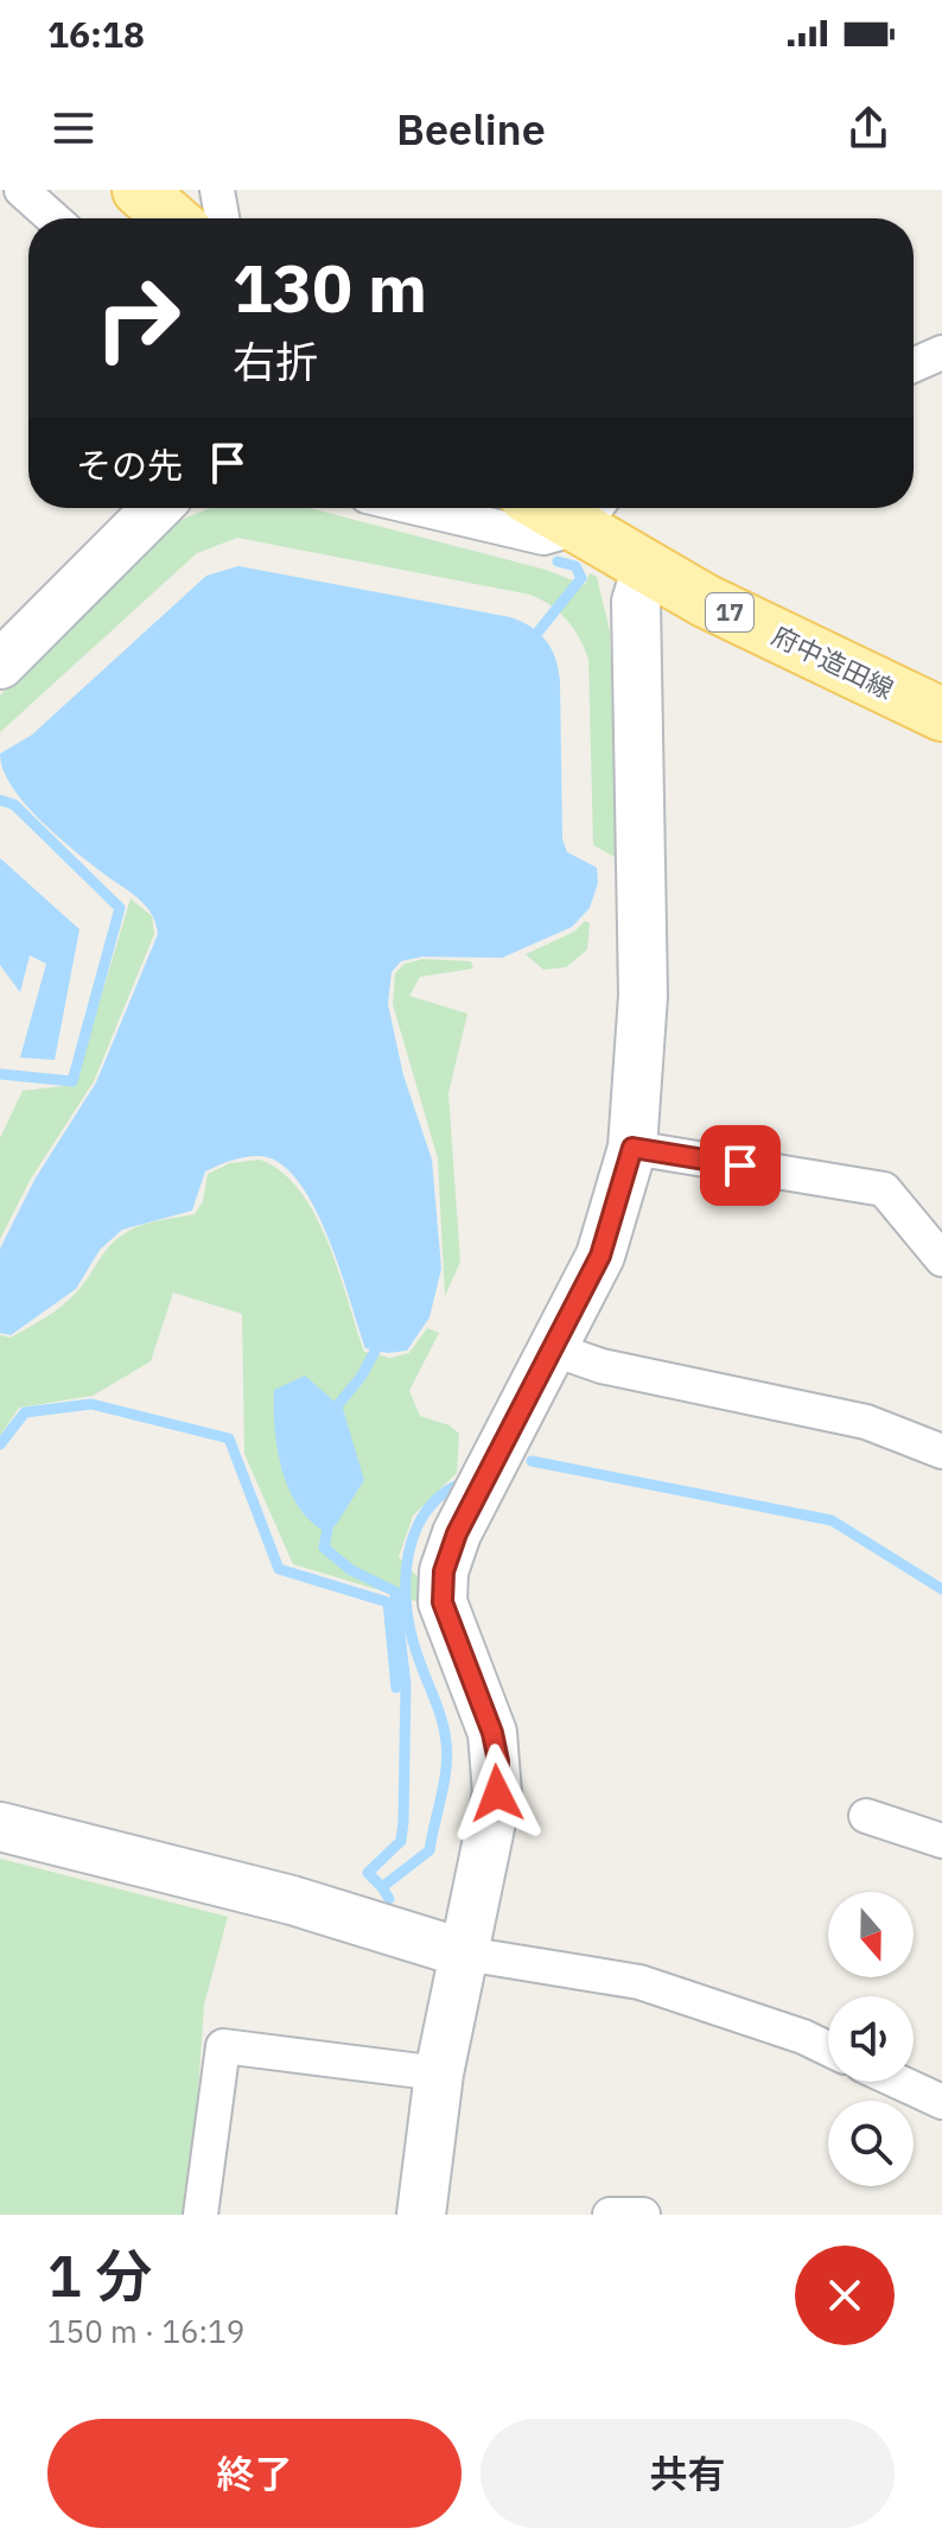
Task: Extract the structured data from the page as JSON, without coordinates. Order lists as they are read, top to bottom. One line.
{"streets":{"main road":["17","府中造田線"]},"north":"bottom","page":{"status":"16:18","header":"Beeline","turn":["130 m","右折"],"then":"その先","heading":["1 分","150 m · 16:19"],"buttons":["終了","共有"]}}
